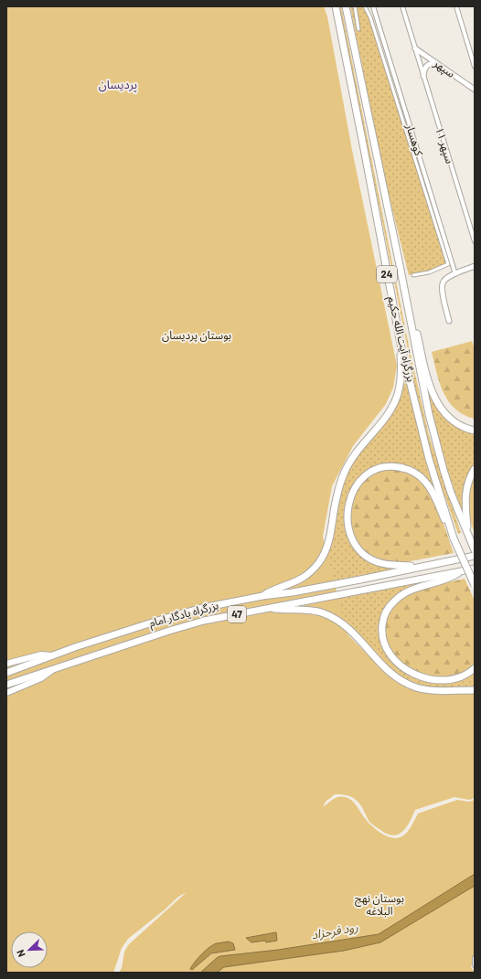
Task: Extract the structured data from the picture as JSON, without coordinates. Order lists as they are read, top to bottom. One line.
{"streets":{"highway":["24","بزرگراه آیت الله حکیم","بزرگراه یادگار امام","47"],"street":["سپهر","کوهسار","سپهر ۱۱"]},"crossings":[["سپهر","سپهر ۱۱"],["24","بزرگراه آیت الله حکیم"]],"districts":["پردیسان"],"water":["رود فرحزاد"],"parks":["بوستان پردیسان","بوستان نهج البلاغه"],"north":"bottom left"}
